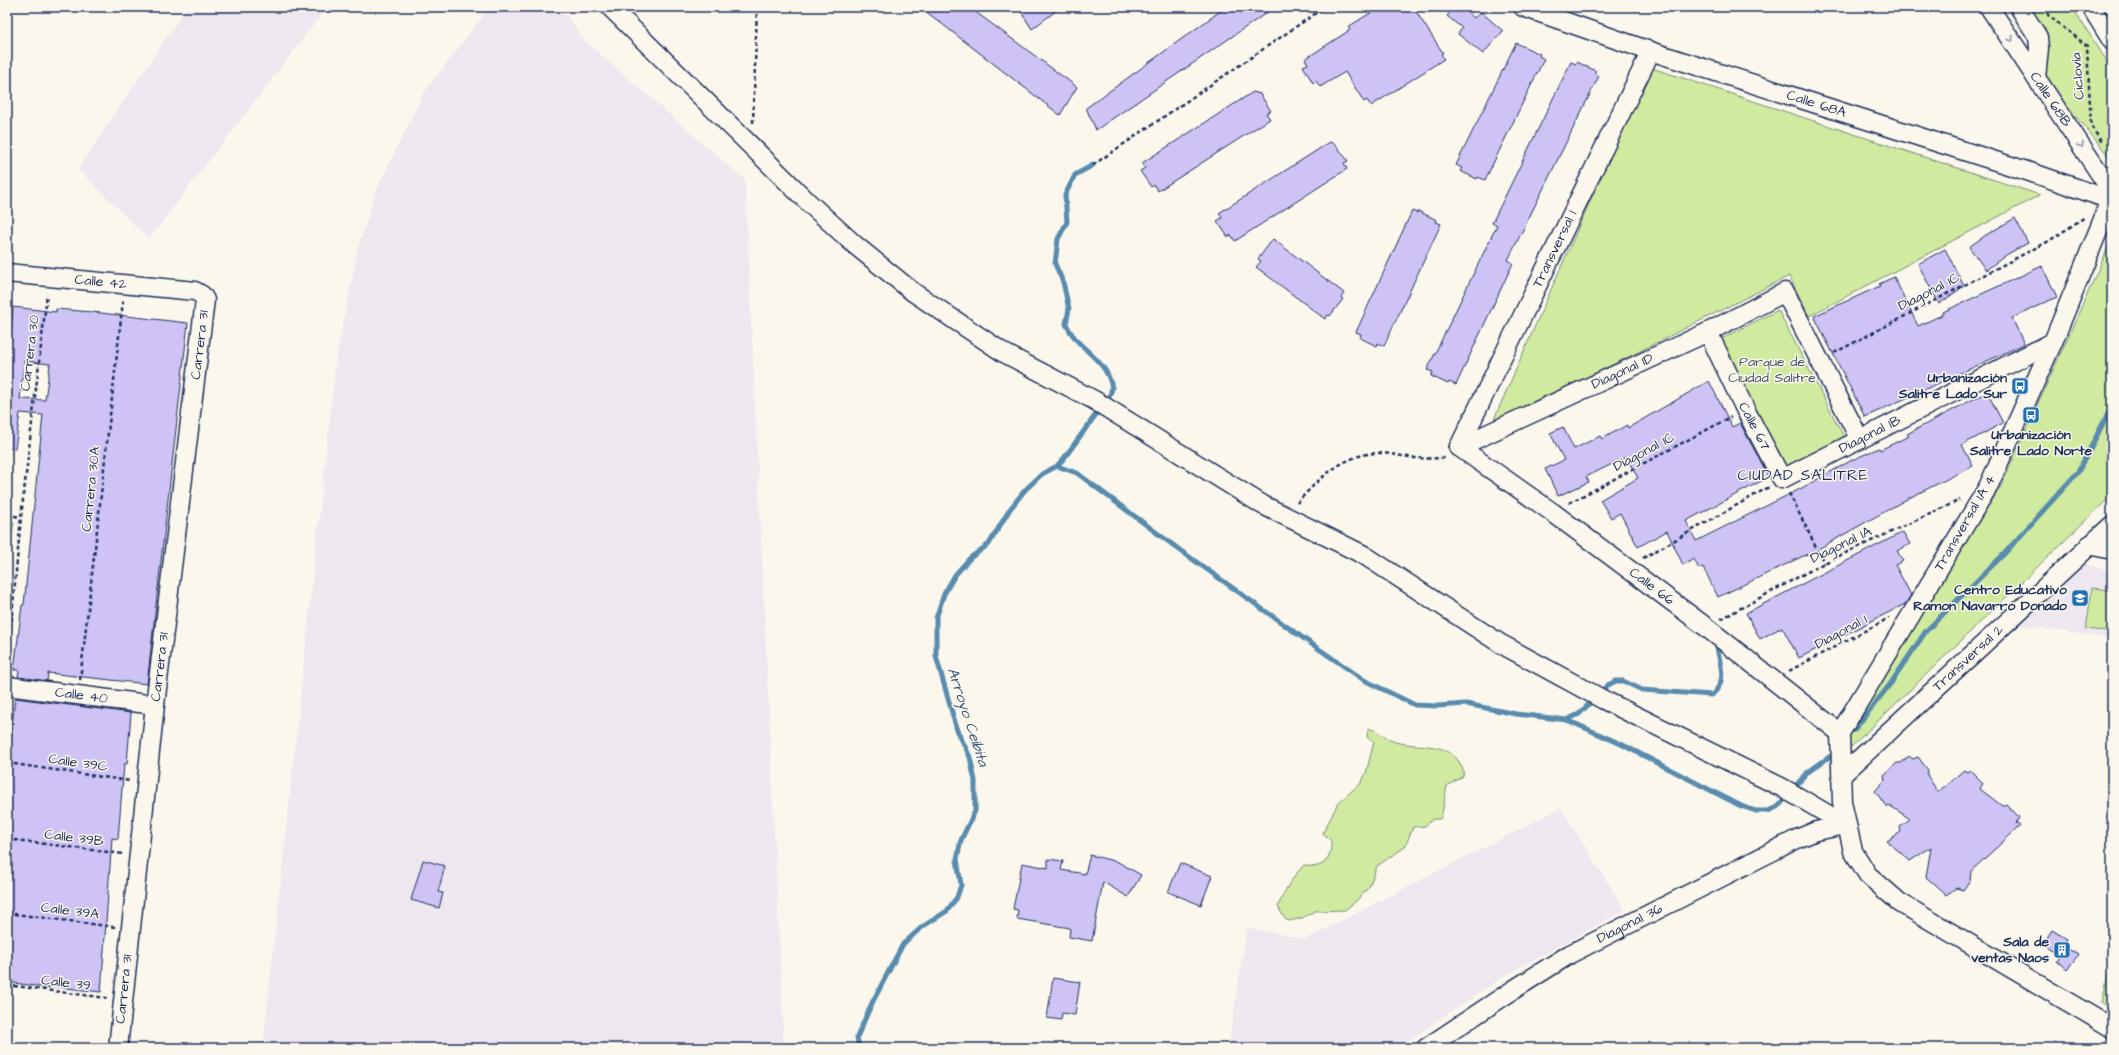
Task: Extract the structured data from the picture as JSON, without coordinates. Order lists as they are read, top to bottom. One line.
{"streets":{"street":["Calle 68B","Calle 68A","Transversal 1","Calle 42","Carrera 31","Diagonal 1D","Calle 67","Diagonal 1B","Transversal 1A 4","Calle 66","Transversal 2","Calle 40","Diagonal 36"],"path":["Ciclovía","Diagonal 1C","Carrera 30","Carrera 30A","Diagonal 1A","Diagonal 1","Calle 39C","Calle 39B","Calle 39A","Calle 39"]},"crossings":[["Calle 68B","Calle 68A"],["Calle 68B","Transversal 1A 4"],["Calle 68A","Transversal 1"],["Calle 68A","Transversal 1A 4"],["Transversal 1","Diagonal 1D"],["Transversal 1","Calle 66"],["Calle 42","Carrera 31"],["Calle 42","Carrera 30"],["Calle 42","Carrera 30A"],["Diagonal 1C","Diagonal 1D"],["Diagonal 1C","Calle 67"],["Diagonal 1C","Calle 66"],["Carrera 31","Calle 40"],["Carrera 31","Calle 39C"],["Carrera 31","Calle 39B"],["Carrera 31","Calle 39A"],["Carrera 31","Calle 39"],["Diagonal 1D","Calle 67"],["Diagonal 1D","Calle 66"],["Calle 67","Diagonal 1B"],["Diagonal 1B","Transversal 1A 4"],["Carrera 30A","Calle 40"],["Transversal 1A 4","Diagonal 1A"],["Transversal 1A 4","Calle 66"],["Diagonal 1A","Calle 66"],["Calle 66","Diagonal 1"]],"one_way":["Calle 68B"],"districts":["CIUDAD SALITRE"],"water":["Arroyo Ceibita"],"parks":["Parque de Ciudad Salitre"],"places":{"bus stop":["Urbanización Salitre Lado Sur","Urbanización Salitre Lado Norte"],"school or university":["Centro Educativo Ramon Navarro Donado"],"building":["Sala de ventas Naos"]}}
